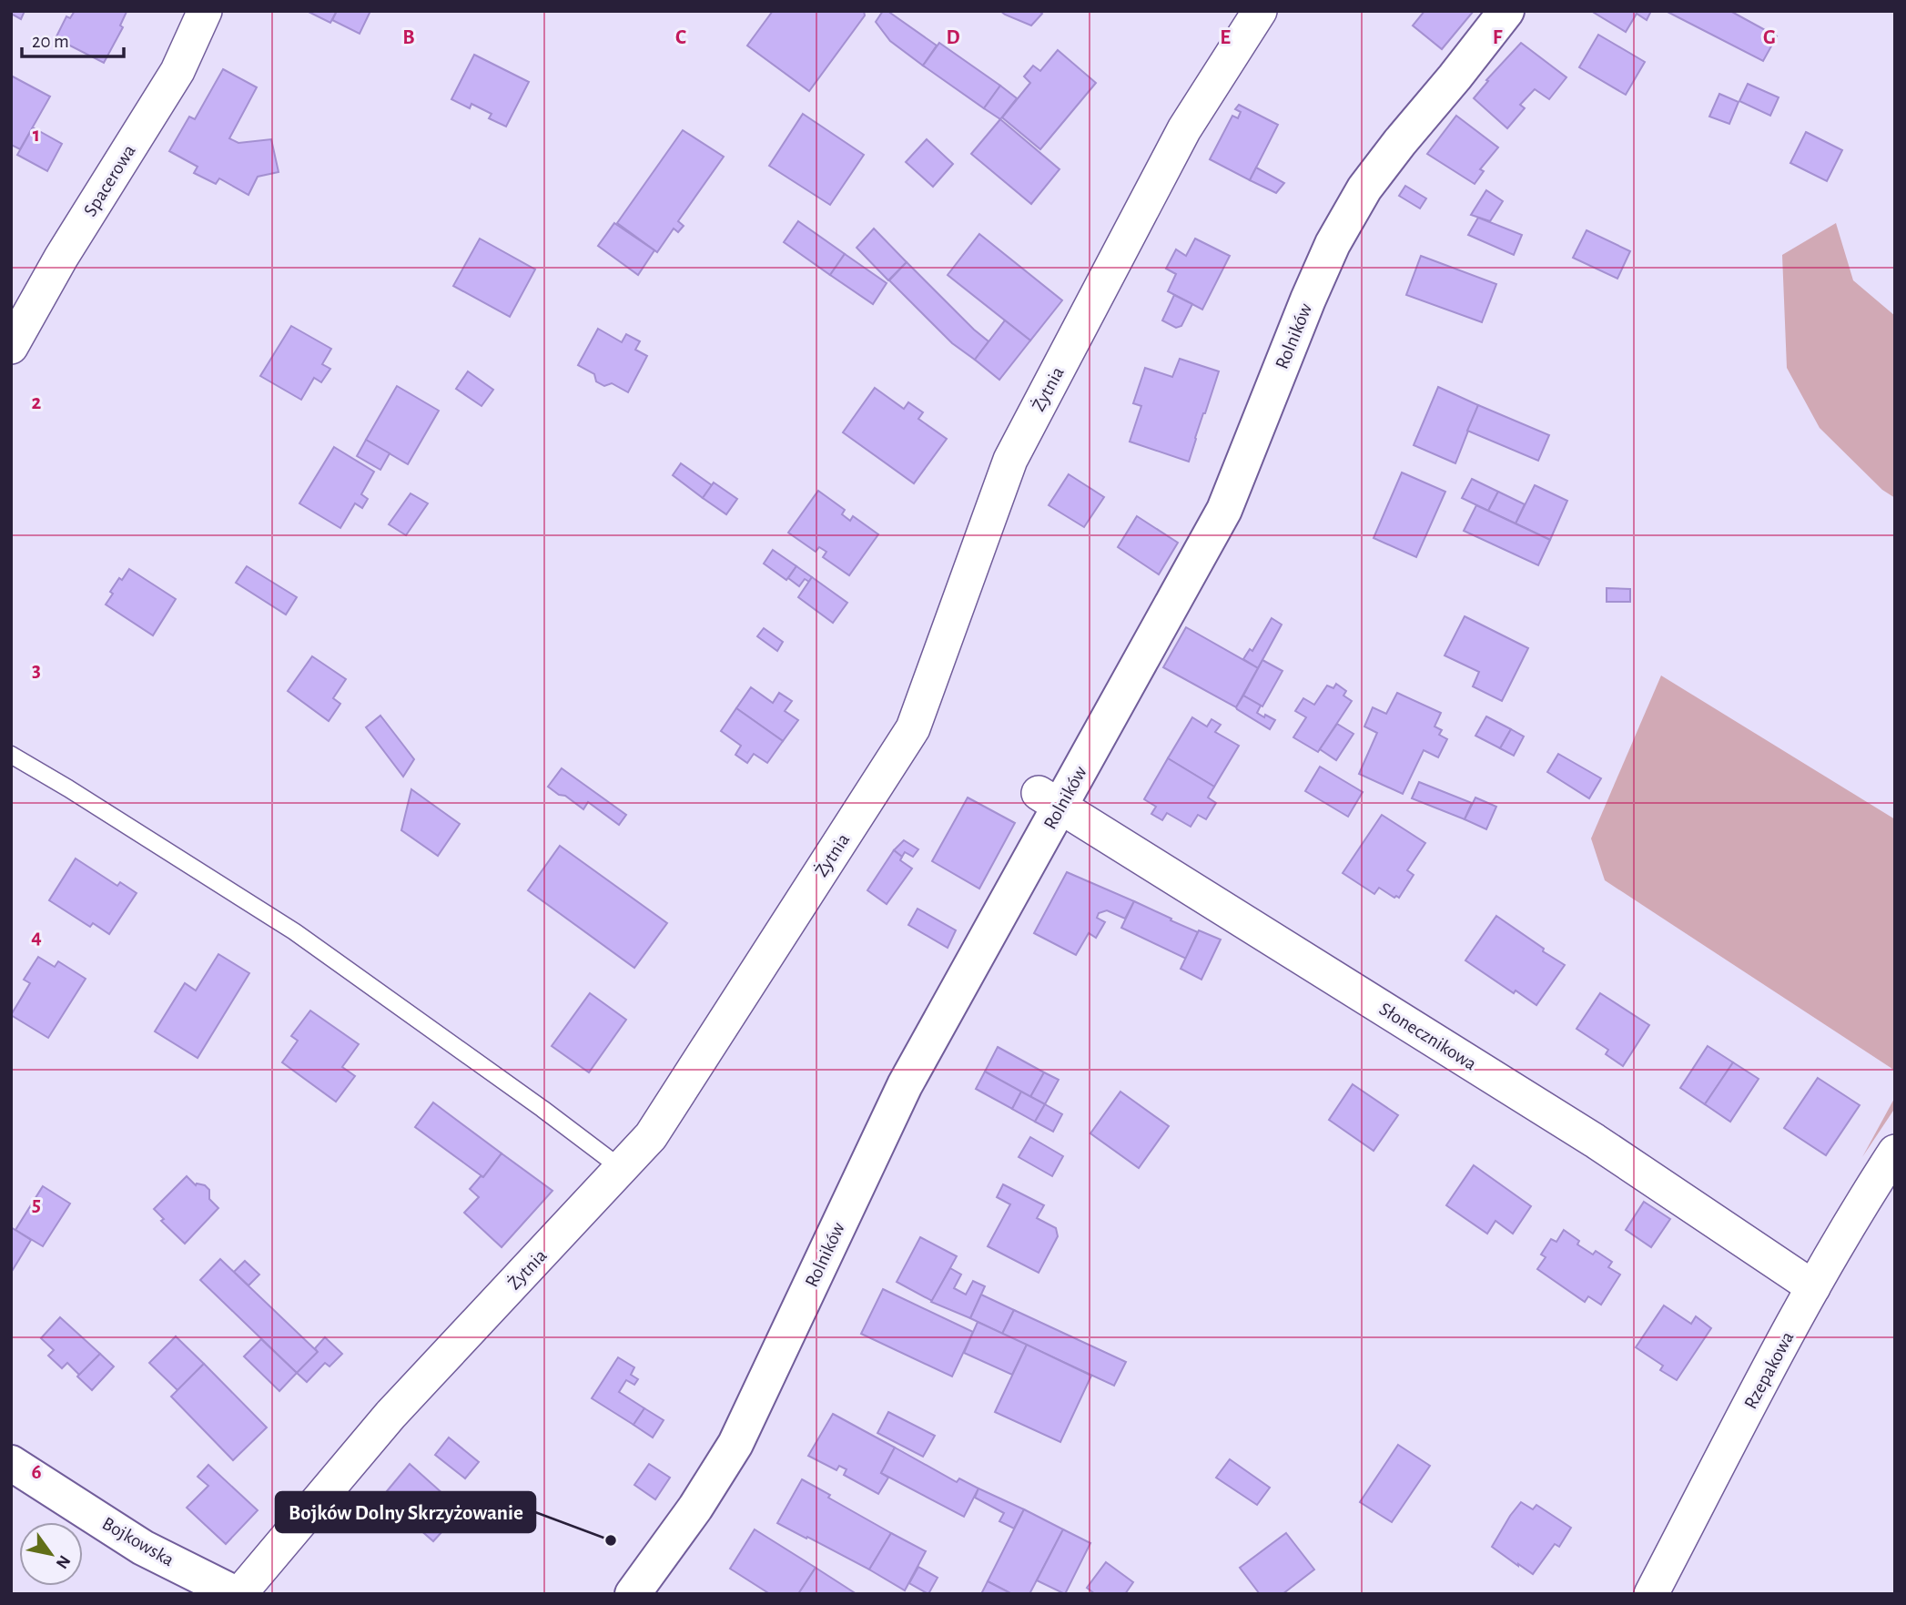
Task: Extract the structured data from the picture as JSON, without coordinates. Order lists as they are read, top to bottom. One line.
{"streets":{"street":["Spacerowa","Rolników","Żytnia","Słonecznikowa","Rzepakowa","Bojkowska"]},"crossings":[["Rolników","Słonecznikowa"],["Żytnia","Bojkowska"],["Słonecznikowa","Rzepakowa"]],"places":["Bojków Dolny Skrzyżowanie"],"scale_bar":"20 m","north":"bottom right","grid":{"columns":["B","C","D","E","F","G"],"rows":["1","2","3","4","5","6"]}}
